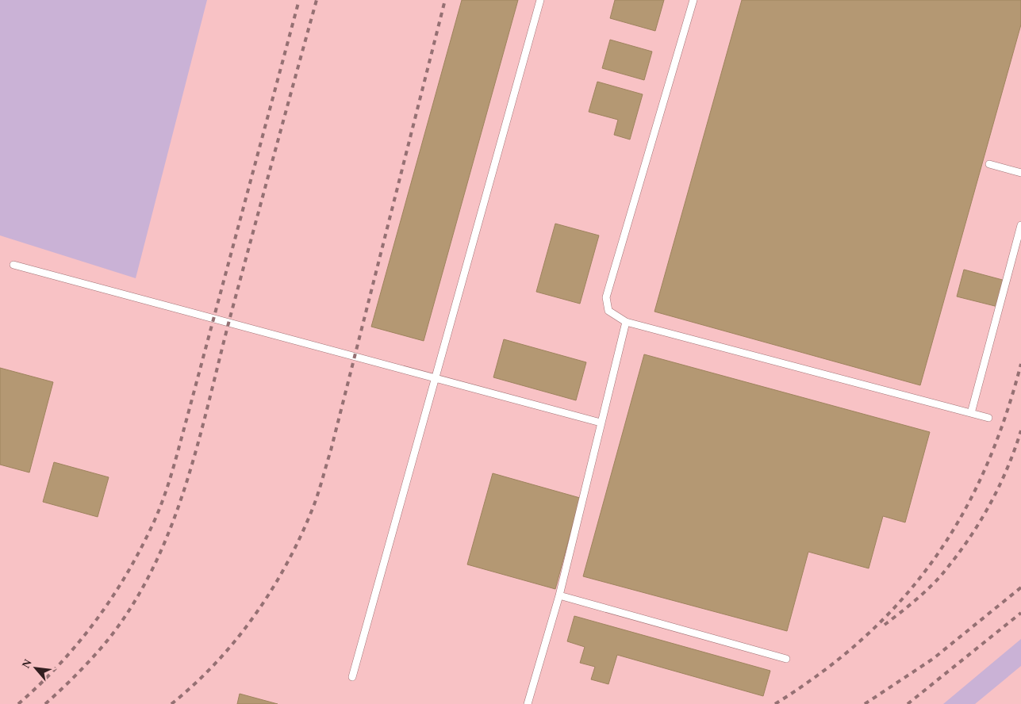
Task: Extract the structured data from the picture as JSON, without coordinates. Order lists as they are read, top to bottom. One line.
{"north":"top left"}
